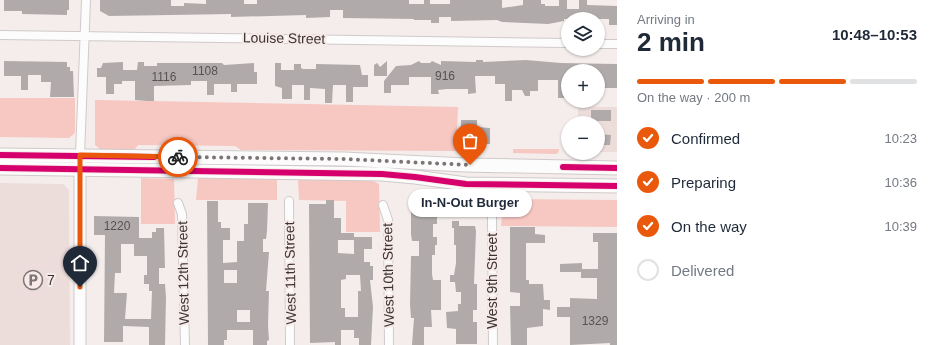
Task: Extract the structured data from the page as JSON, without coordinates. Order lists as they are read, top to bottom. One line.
{"streets":{"street":["Louise Street","West 12th Street","West 11th Street","West 10th Street","West 9th Street"]},"places":{"other":["In-N-Out Burger"],"parking":["7"]},"house_numbers":["1108","916","1116","1220","1329"],"page":{"heading":["2 min","Arriving in","10:48–10:53"],"map_buttons":["+","−"],"bar":"On the way · 200 m","list":[["Confirmed","10:23"],["Preparing","10:36"],["On the way","10:39"],"Delivered"],"bubble":"In-N-Out Burger"}}
